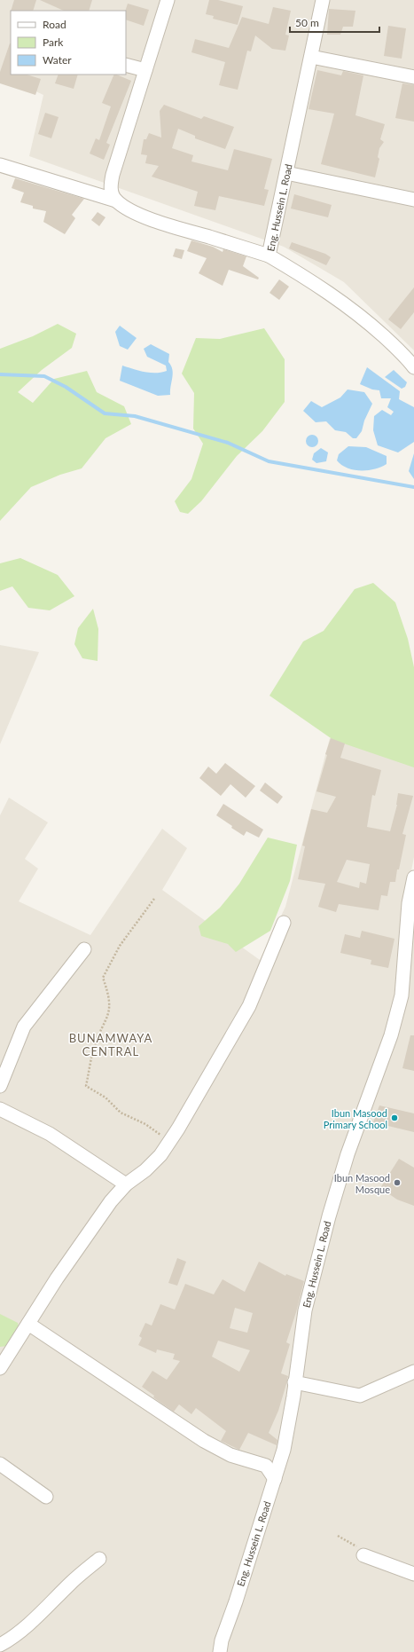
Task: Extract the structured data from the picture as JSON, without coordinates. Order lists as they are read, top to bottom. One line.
{"streets":{"street":["Eng. Hussein L. Road"]},"districts":["BUNAMWAYA CENTRAL"],"places":["Ibun Masood Primary School","Ibun Masood Mosque"],"legend":["Road","Park","Water"],"scale_bar":"50 m"}
